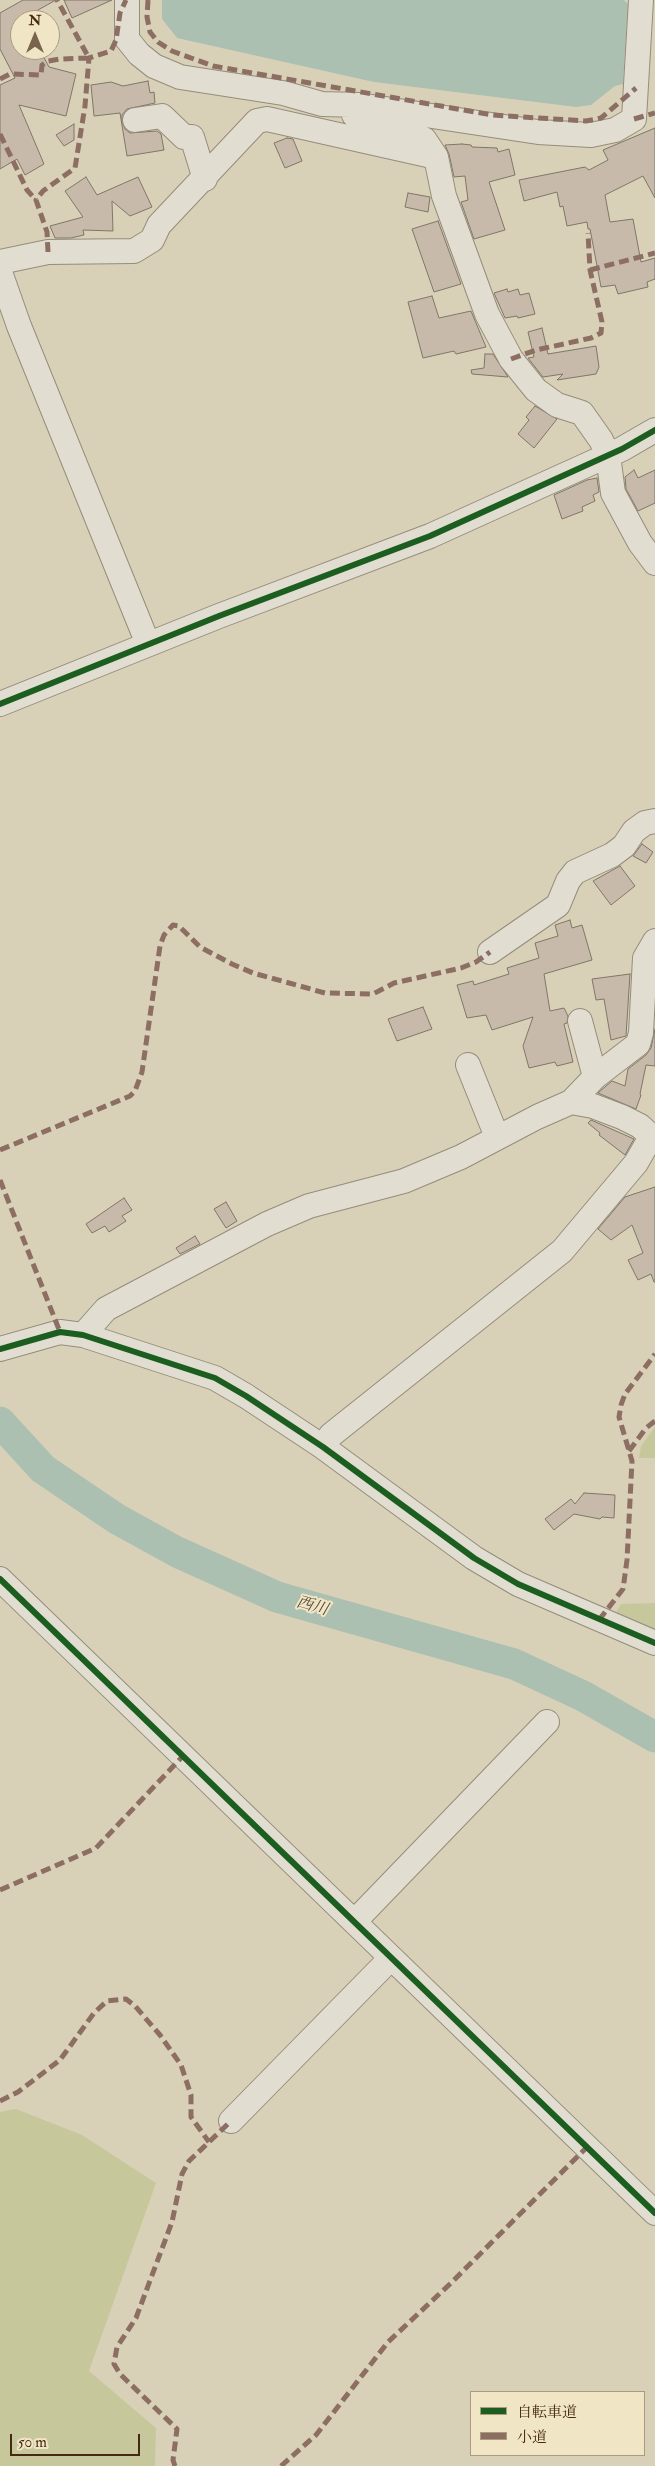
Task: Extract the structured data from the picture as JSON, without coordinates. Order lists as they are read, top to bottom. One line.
{"water":["西川"],"legend":["自転車道","小道"],"scale_bar":"50 m","north":"top"}
